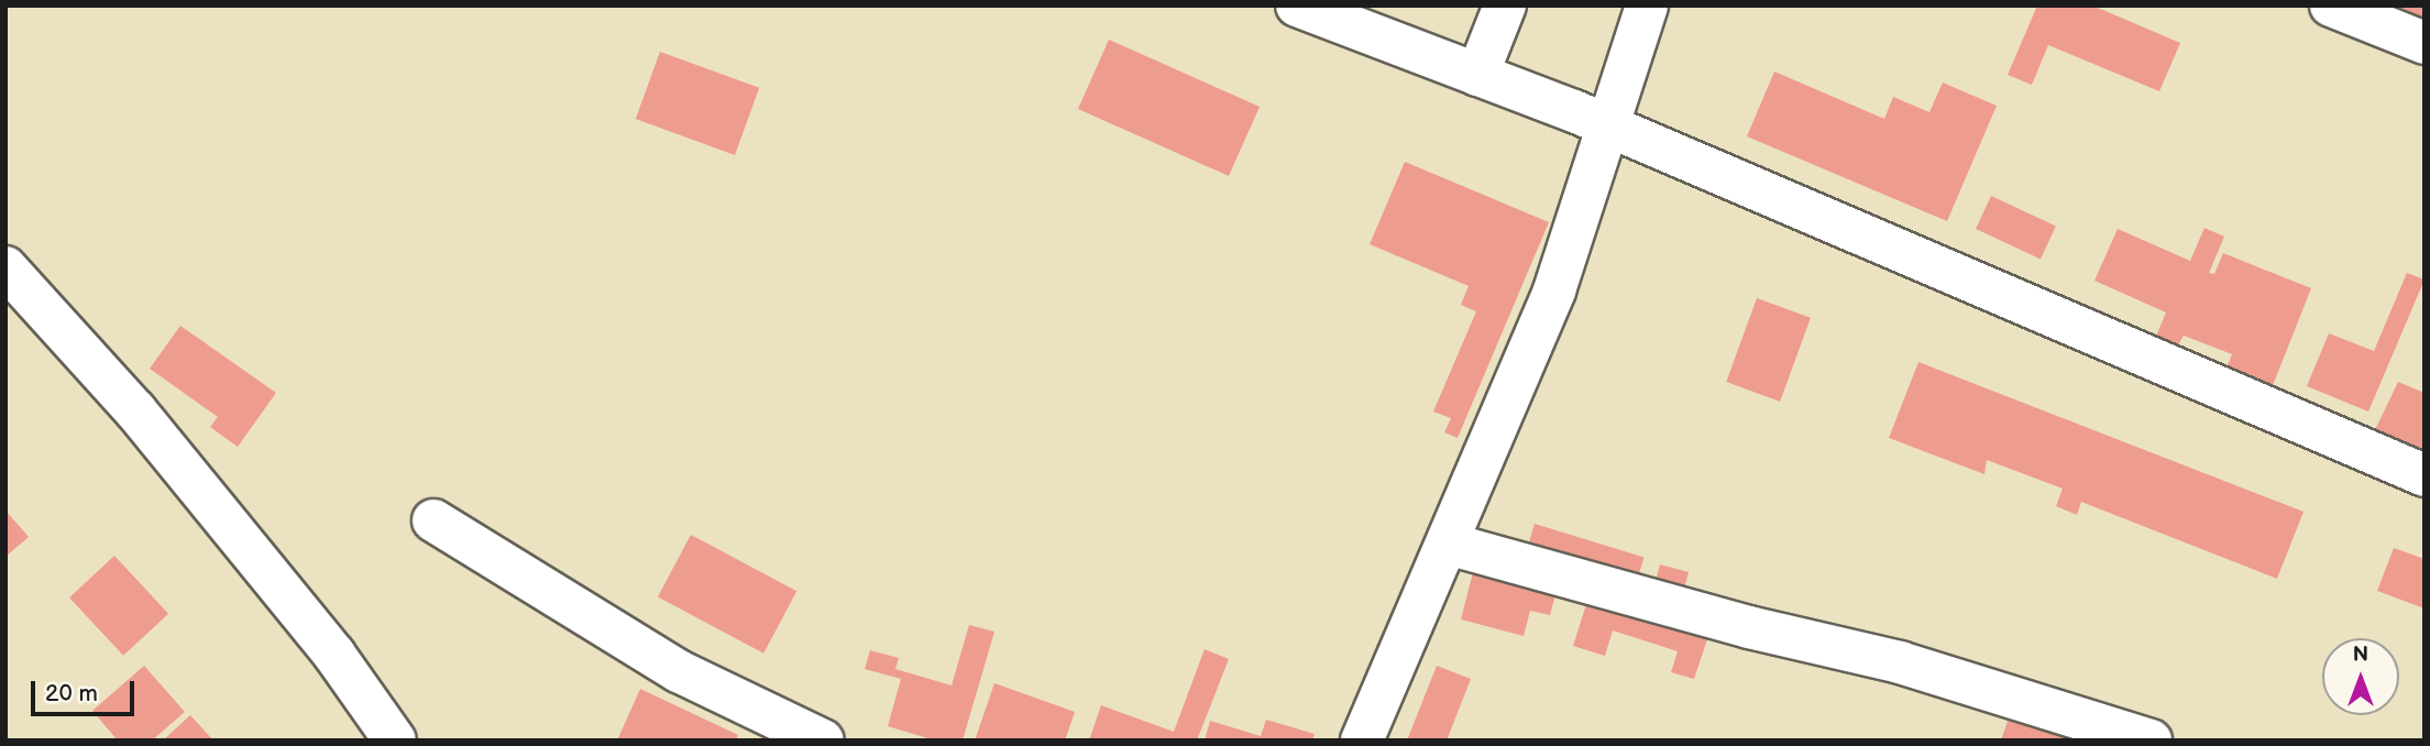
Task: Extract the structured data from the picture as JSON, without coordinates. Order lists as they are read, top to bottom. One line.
{"scale_bar":"20 m","north":"top"}
